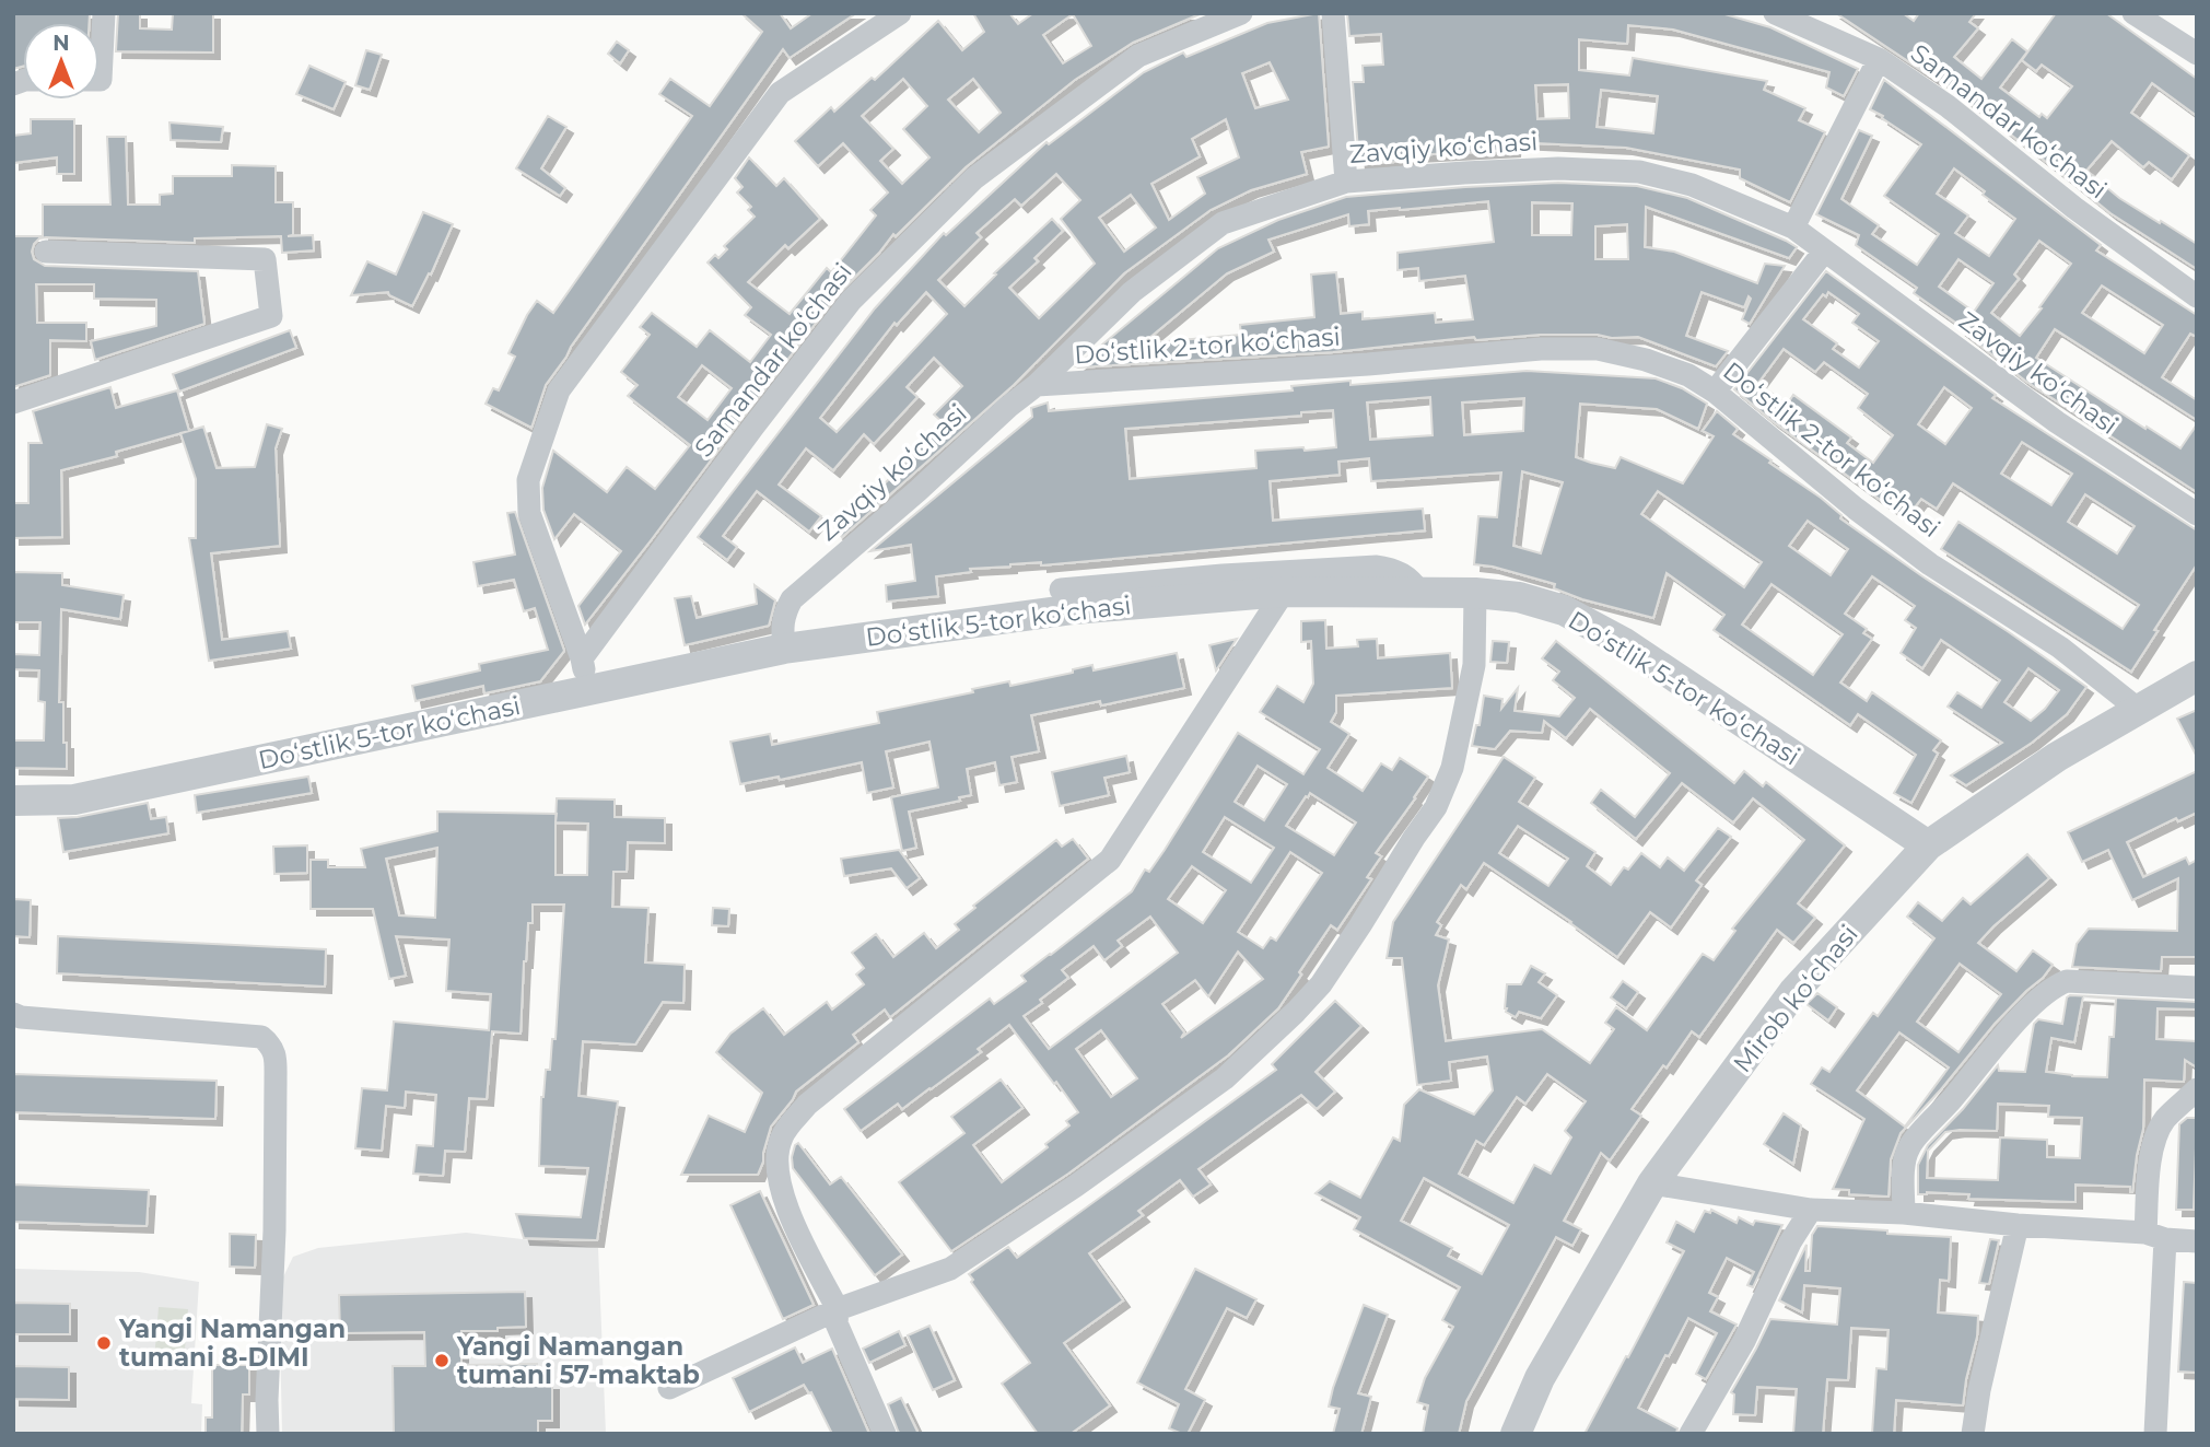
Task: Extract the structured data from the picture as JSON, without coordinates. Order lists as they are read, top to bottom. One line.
{"streets":{"street":["Samandar ko‘chasi","Zavqiy koʻchasi","Doʻstlik 2-tor koʻchasi","Doʻstlik 5-tor koʻchasi","Mirob koʻchasi"]},"crossings":[["Zavqiy koʻchasi","Doʻstlik 2-tor koʻchasi"],["Zavqiy koʻchasi","Doʻstlik 5-tor koʻchasi"],["Doʻstlik 2-tor koʻchasi","Mirob koʻchasi"],["Doʻstlik 5-tor koʻchasi","Mirob koʻchasi"]],"places":["Yangi Namangan tumani 8-DIMI","Yangi Namangan tumani 57-maktab"],"north":"top"}
